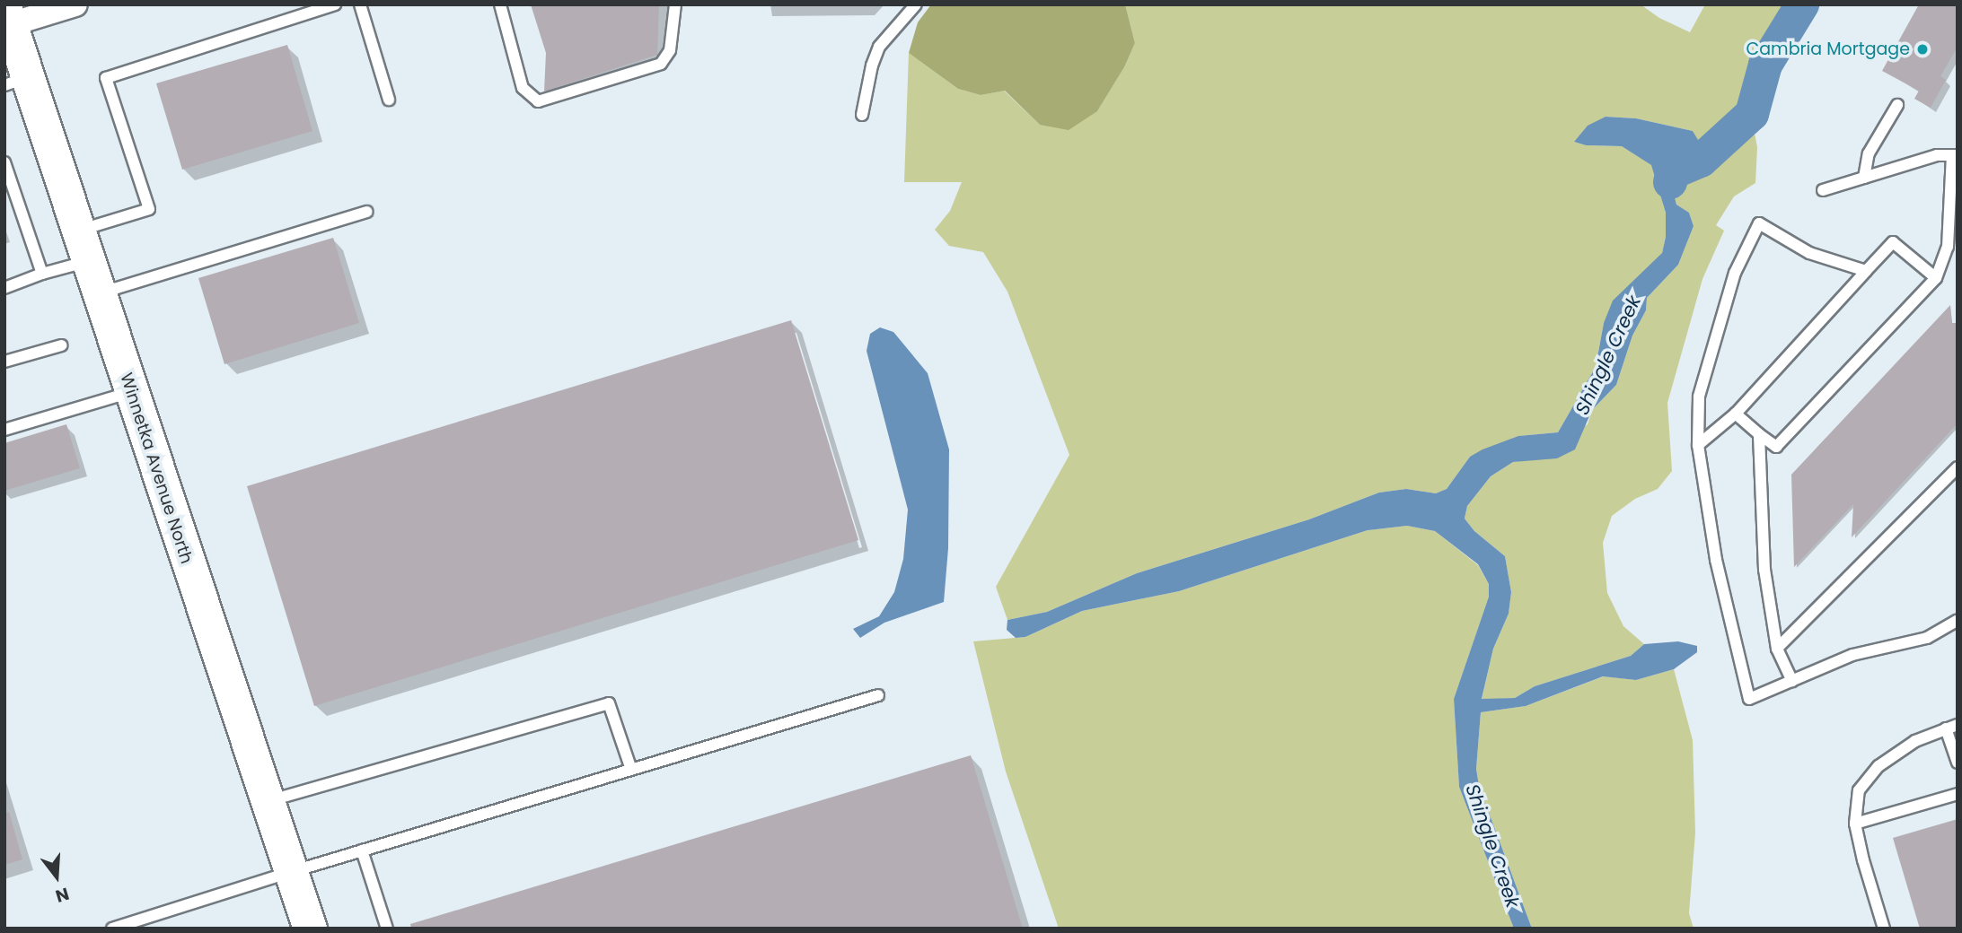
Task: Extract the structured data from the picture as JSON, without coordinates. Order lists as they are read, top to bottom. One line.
{"streets":{"street":["Winnetka Avenue North"]},"water":["Shingle Creek"],"places":["Cambria Mortgage"],"north":"bottom"}
